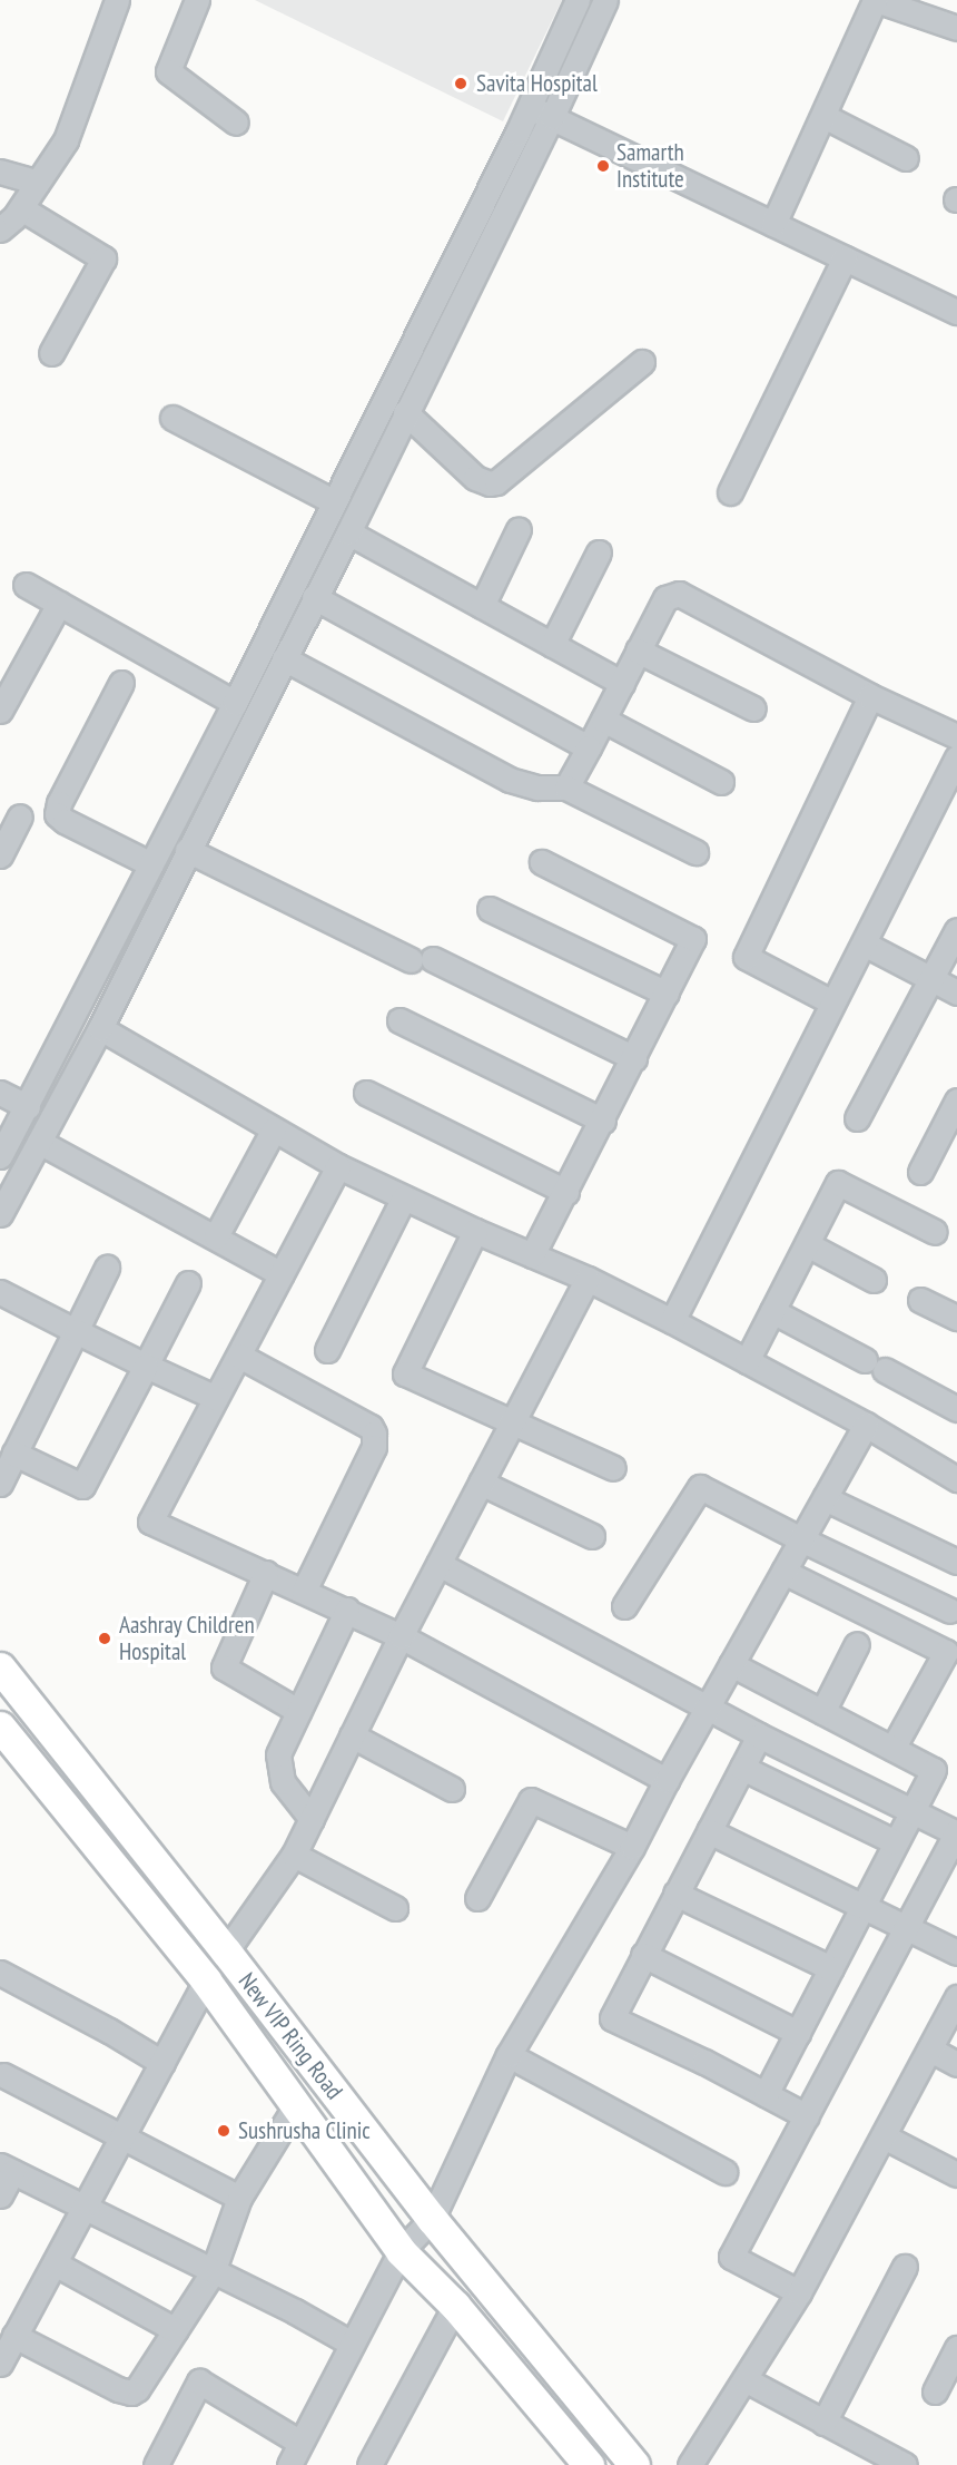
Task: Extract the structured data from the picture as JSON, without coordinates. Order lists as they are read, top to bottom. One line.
{"streets":{"main road":["New VIP Ring Road"]},"places":["Savita Hospital","Samarth Institute","Aashray Children Hospital","Sushrusha Clinic"]}
